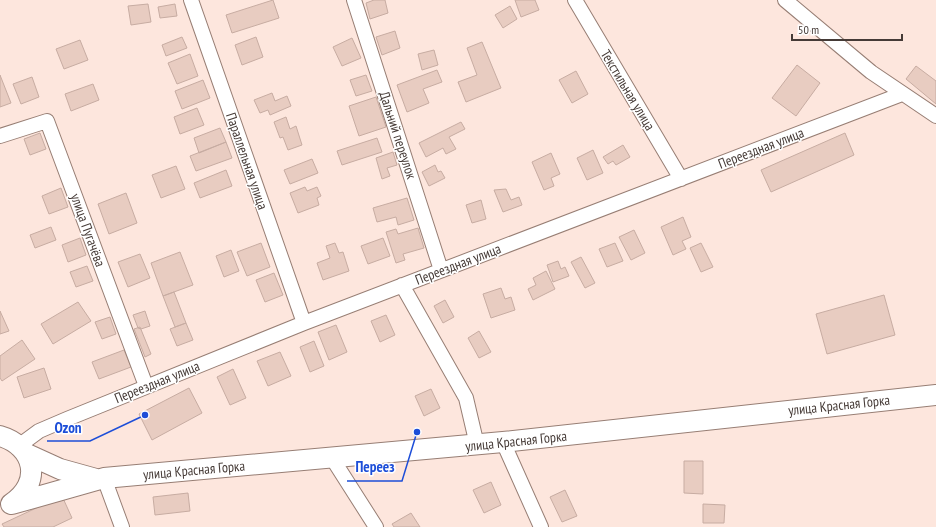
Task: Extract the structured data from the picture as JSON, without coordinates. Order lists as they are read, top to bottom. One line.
{"streets":{"street":["Текстильная улица","Дальний переулок","Переездная улица","Параллельная улица","улица Пугачёва","улица Красная Горка"]},"crossings":[["Текстильная улица","Переездная улица"],["Дальний переулок","Переездная улица"],["Переездная улица","Параллельная улица"],["Переездная улица","улица Пугачёва"]],"places":["Ozon","Переез"],"scale_bar":"50 m"}
